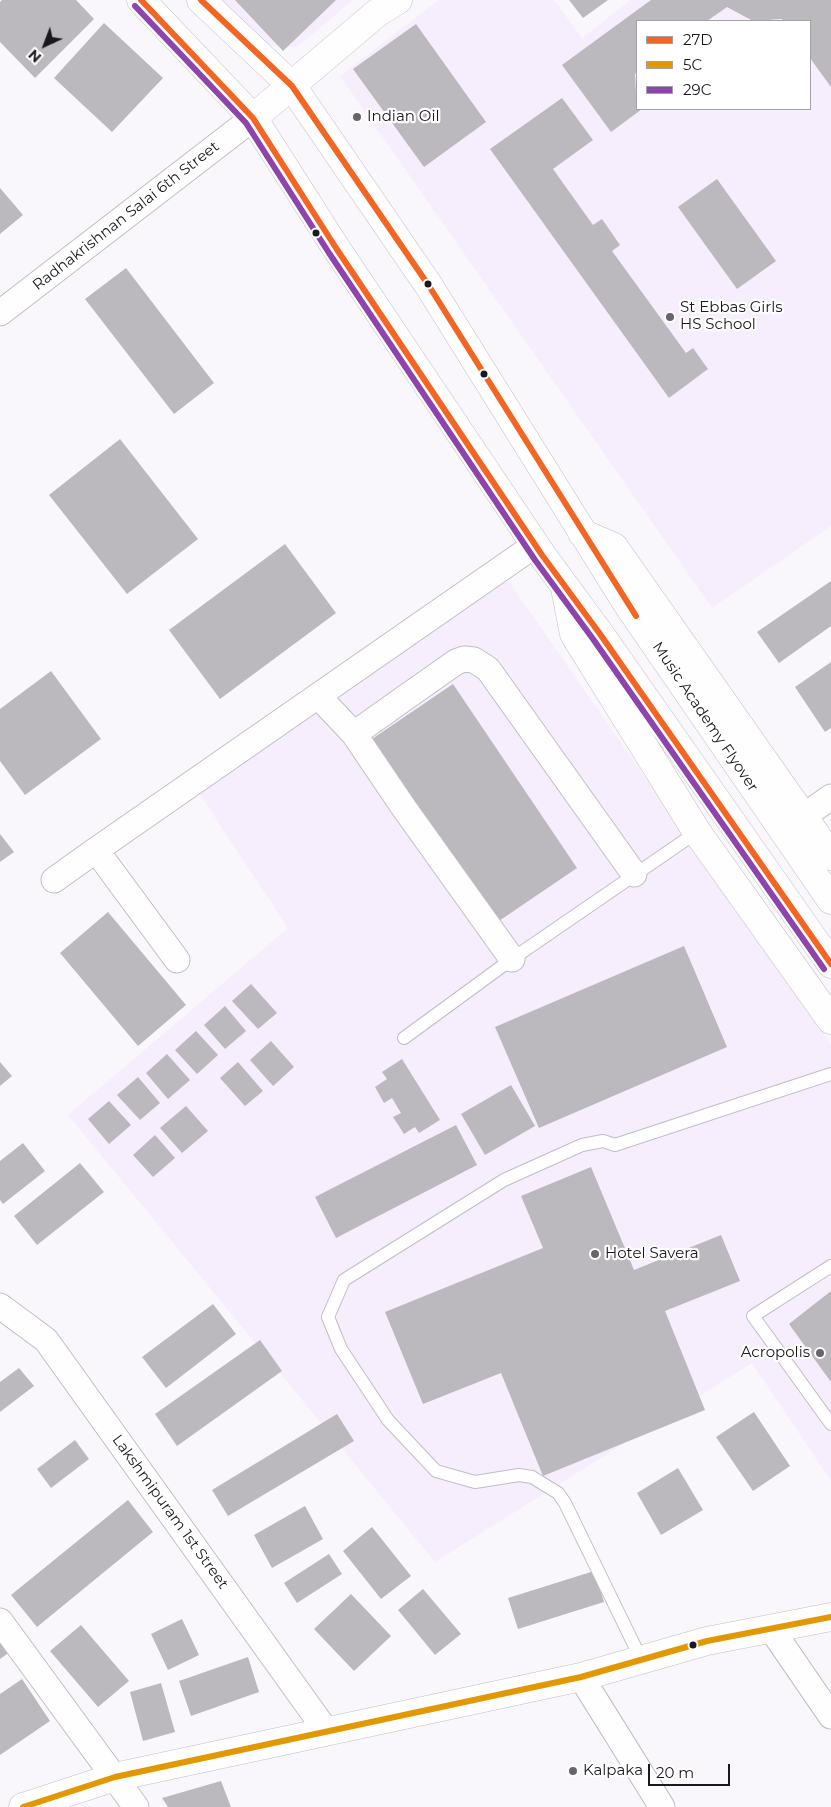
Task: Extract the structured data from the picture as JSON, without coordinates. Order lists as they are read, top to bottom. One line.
{"streets":{"main road":["Music Academy Flyover"],"street":["Radhakrishnan Salai 6th Street","Lakshmipuram 1st Street"]},"places":["Indian Oil","St Ebbas Girls HS School","Hotel Savera","Acropolis","Kalpaka"],"lines":["transit line 27D","transit line 29C","transit line 5C"],"legend":["27D","5C","29C"],"scale_bar":"20 m","north":"bottom left"}
